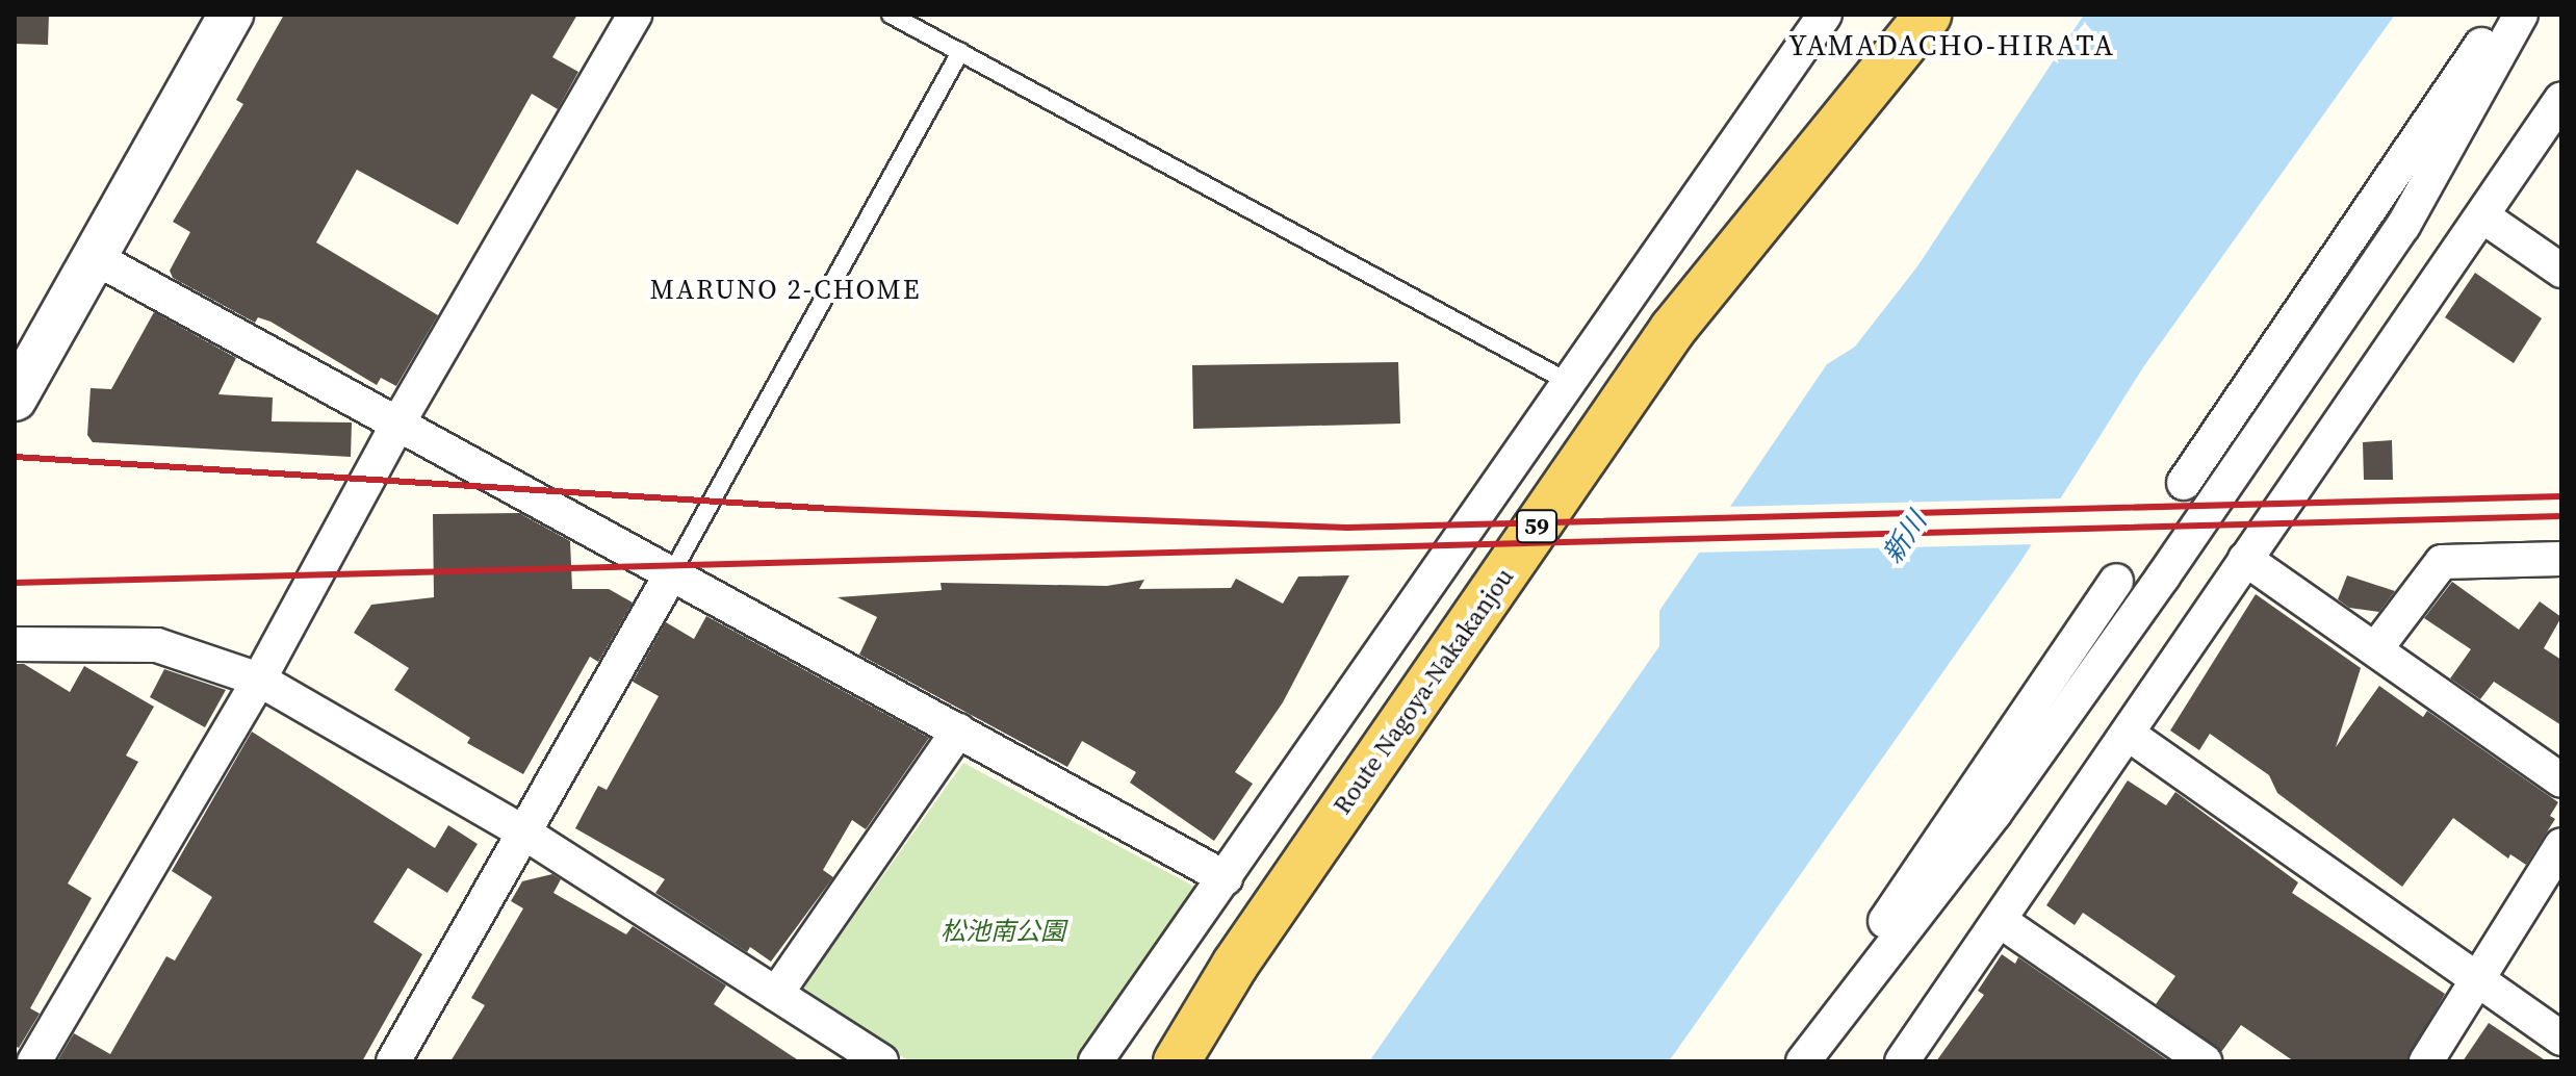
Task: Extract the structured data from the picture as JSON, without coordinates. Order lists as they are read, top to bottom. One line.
{"streets":{"main road":["59","Route Nagoya-Nakakanjou"]},"districts":["YAMADACHO-HIRATA","MARUNO 2-CHOME"],"water":["新川"],"parks":["松池南公園"]}
